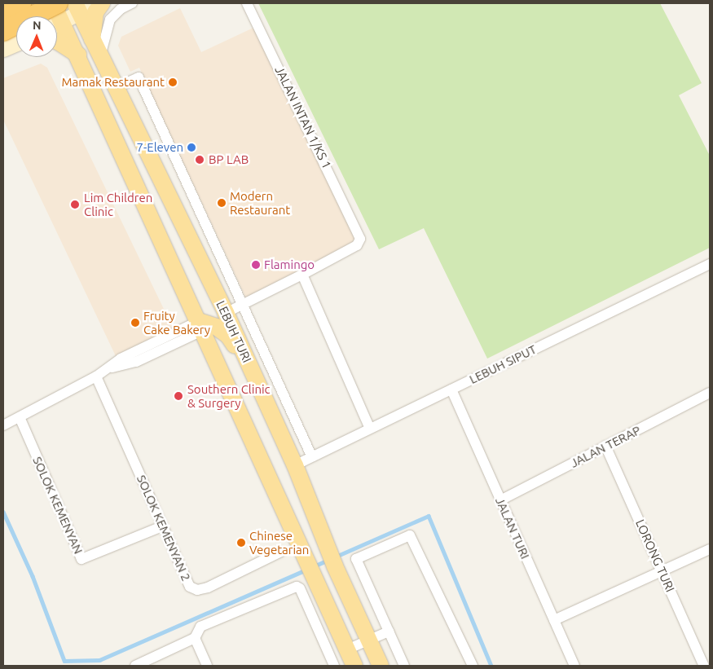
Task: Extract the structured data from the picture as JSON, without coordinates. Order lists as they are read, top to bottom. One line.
{"streets":{"main road":["LEBUH TURI"],"street":["JALAN INTAN 1/KS 1","LEBUH SIPUT","JALAN TERAP","SOLOK KEMENYAN","SOLOK KEMENYAN 2","JALAN TURI","LORONG TURI"]},"crossings":[["LEBUH TURI","LEBUH SIPUT"],["LEBUH SIPUT","JALAN TURI"],["JALAN TERAP","JALAN TURI"],["JALAN TERAP","LORONG TURI"],["SOLOK KEMENYAN","SOLOK KEMENYAN 2"]],"places":["Mamak Restaurant","7-Eleven","BP LAB","Modern Restaurant","Lim Children Clinic","Flamingo","Fruity Cake Bakery","Southern Clinic & Surgery","Chinese Vegetarian"],"north":"top"}
